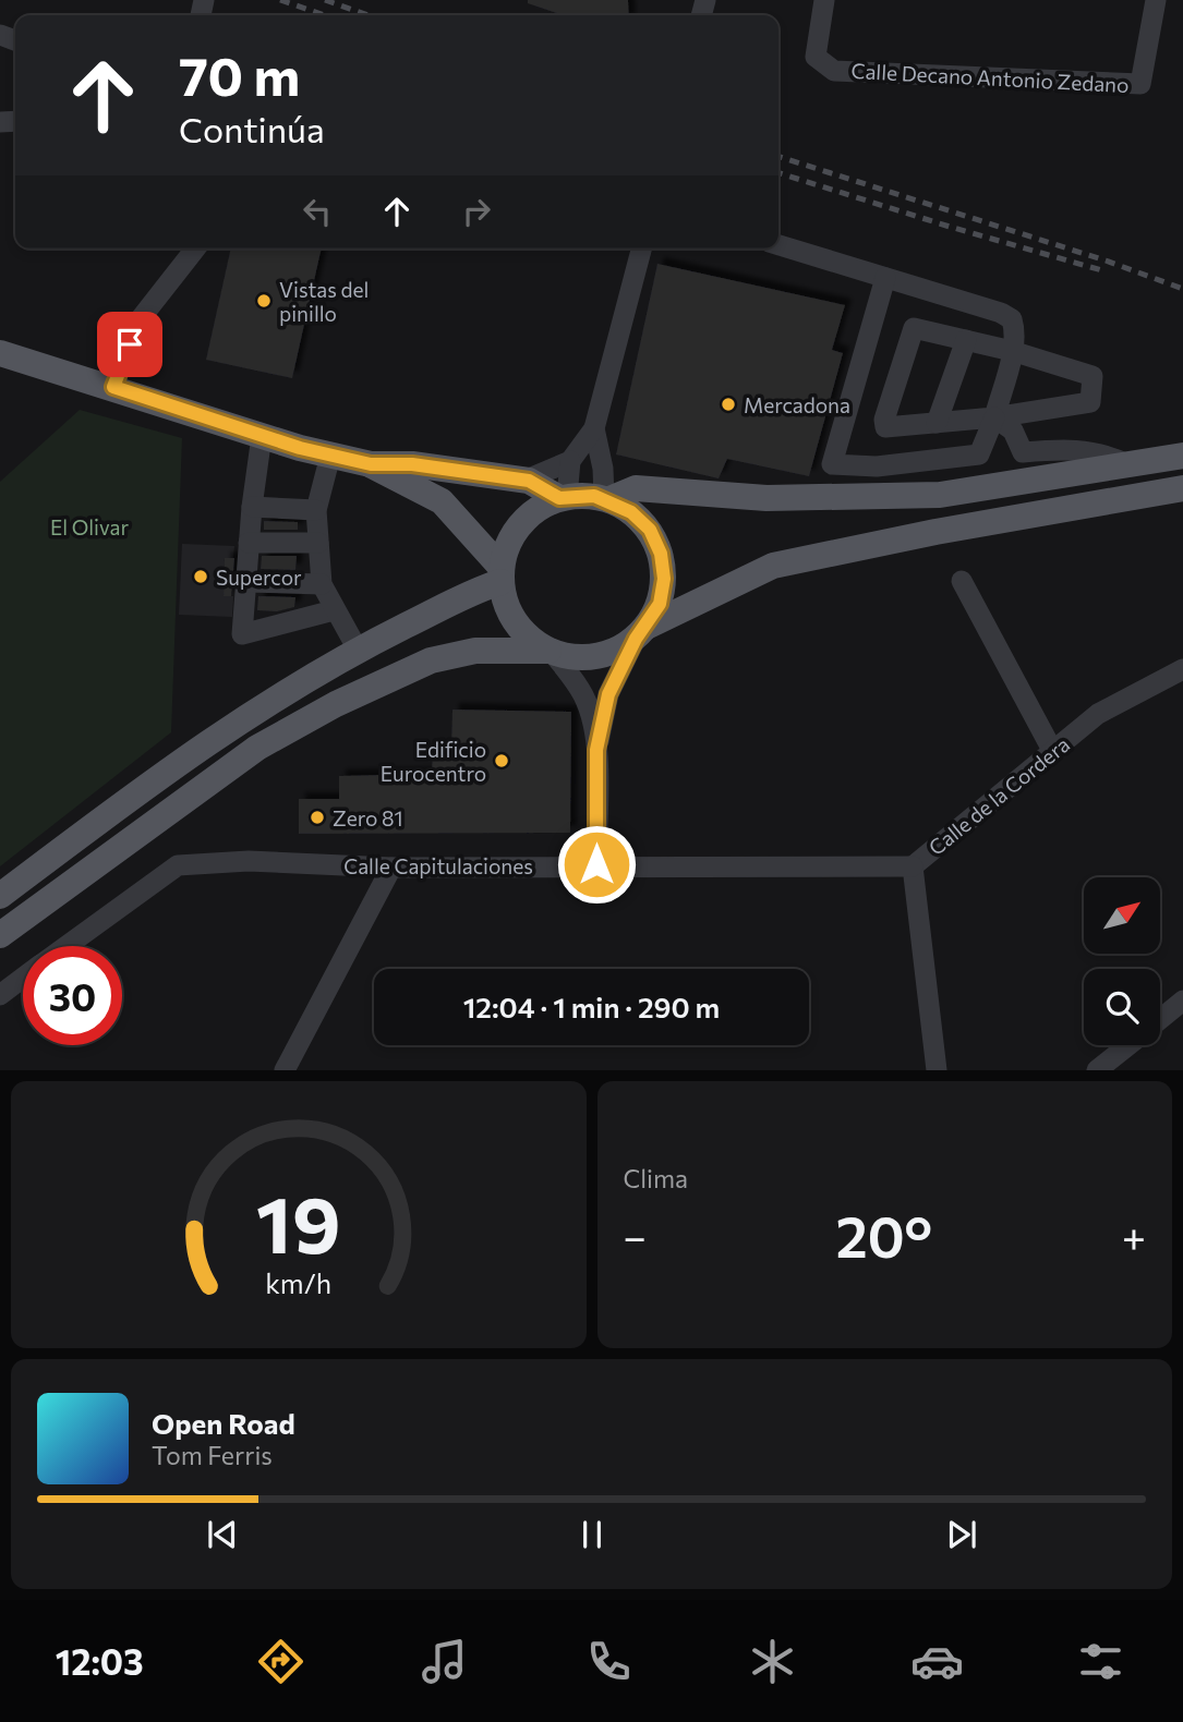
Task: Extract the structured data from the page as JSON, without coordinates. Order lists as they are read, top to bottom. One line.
{"streets":{"street":["Calle Decano Antonio Zedano","Calle de la Cordera","Calle Capitulaciones"]},"crossings":[["Calle de la Cordera","Calle Capitulaciones"]],"parks":["El Olivar"],"places":["Vistas del pinillo","Mercadona","Supercor","Edificio Eurocentro","Zero 81"],"north":"top right","page":{"turn":["70 m","Continúa"],"limit":"30","trip":"12:04 · 1 min · 290 m","tile":"Clima","heat":["−","20°","+"],"song":["Open Road","Tom Ferris"],"tabs":"12:03","gauge":["19","km/h"]}}
